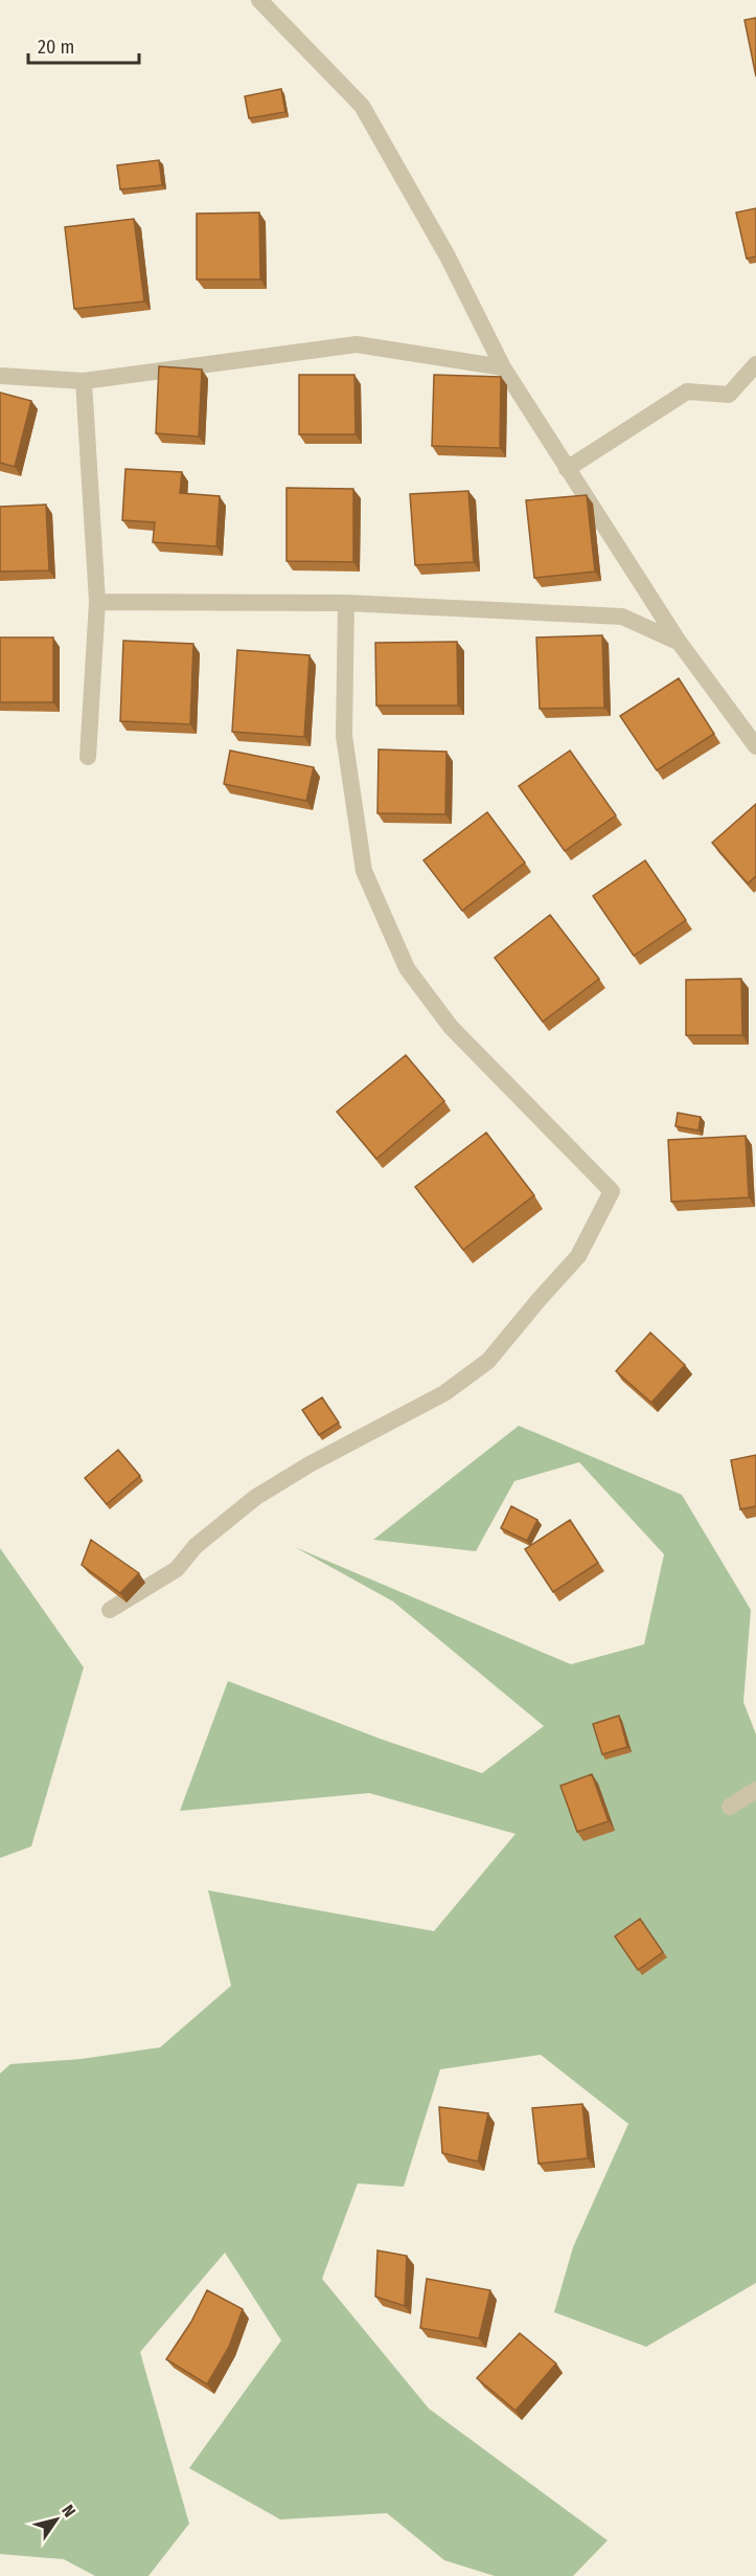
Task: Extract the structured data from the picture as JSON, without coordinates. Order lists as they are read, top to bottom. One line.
{"scale_bar":"20 m","north":"top right"}
